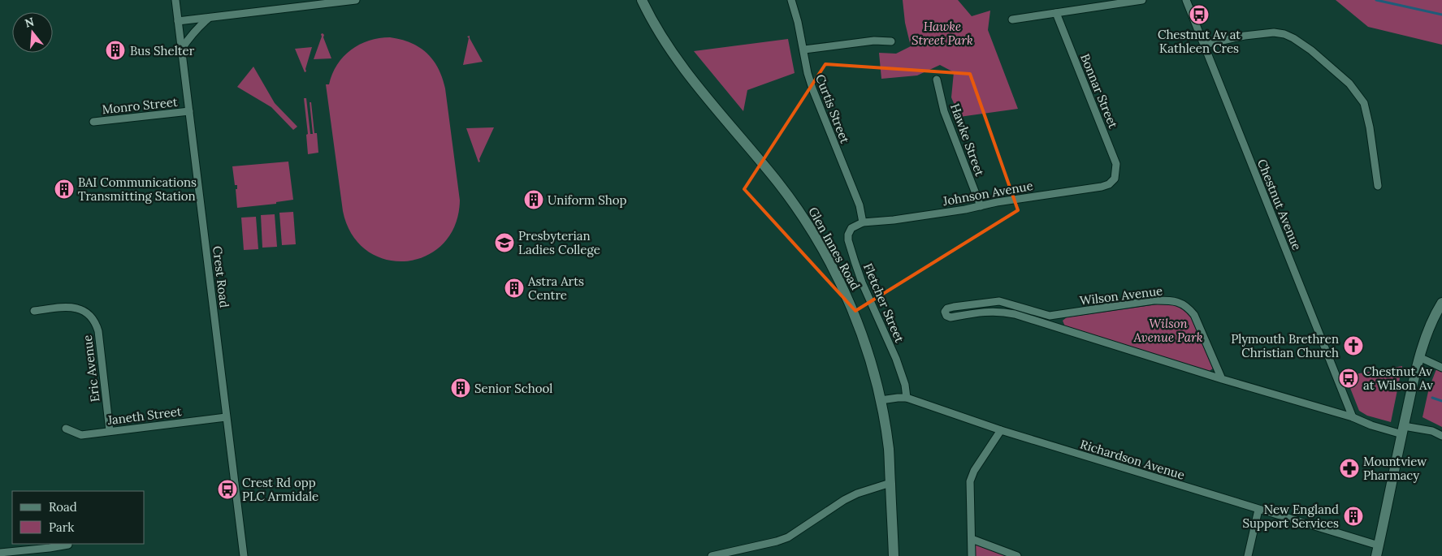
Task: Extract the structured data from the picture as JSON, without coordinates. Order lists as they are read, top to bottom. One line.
{"streets":{"main road":["Glen Innes Road"],"street":["Bonnar Street","Monro Street","Curtis Street","Hawke Street","Johnson Avenue","Chestnut Avenue","Crest Road","Wilson Avenue","Fletcher Street","Eric Avenue","Janeth Street","Richardson Avenue"]},"crossings":[["Bonnar Street","Johnson Avenue"],["Monro Street","Crest Road"],["Curtis Street","Johnson Avenue"],["Curtis Street","Fletcher Street"],["Hawke Street","Johnson Avenue"],["Johnson Avenue","Fletcher Street"],["Chestnut Avenue","Wilson Avenue"],["Glen Innes Road","Richardson Avenue"],["Crest Road","Janeth Street"],["Fletcher Street","Richardson Avenue"],["Eric Avenue","Janeth Street"]],"parks":["Hawke Street Park","Wilson Avenue Park"],"places":{"bus stop":["Chestnut Av at Kathleen Cres","Chestnut Av at Wilson Av","Crest Rd opp PLC Armidale"],"building":["Bus Shelter","BAI Communications Transmitting Station","Uniform Shop","Astra Arts Centre","Senior School","New England Support Services"],"school or university":["Presbyterian Ladies College"],"church":["Plymouth Brethren Christian Church"],"pharmacy":["Mountview Pharmacy"]},"legend":["Road","Park"],"north":"top"}
